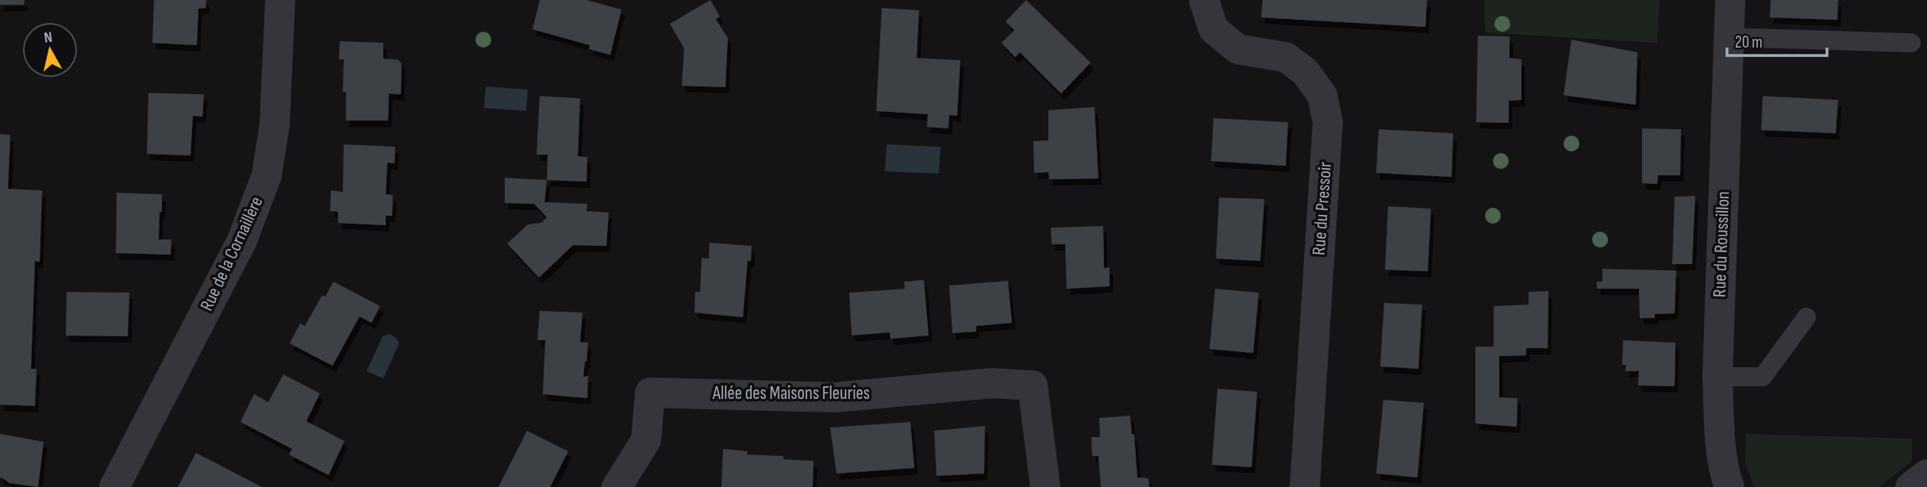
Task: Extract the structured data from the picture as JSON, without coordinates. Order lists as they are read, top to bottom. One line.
{"streets":{"street":["Rue du Pressoir","Rue du Roussillon","Rue de la Cornaillère","Allée des Maisons Fleuries"]},"scale_bar":"20 m","north":"top"}
